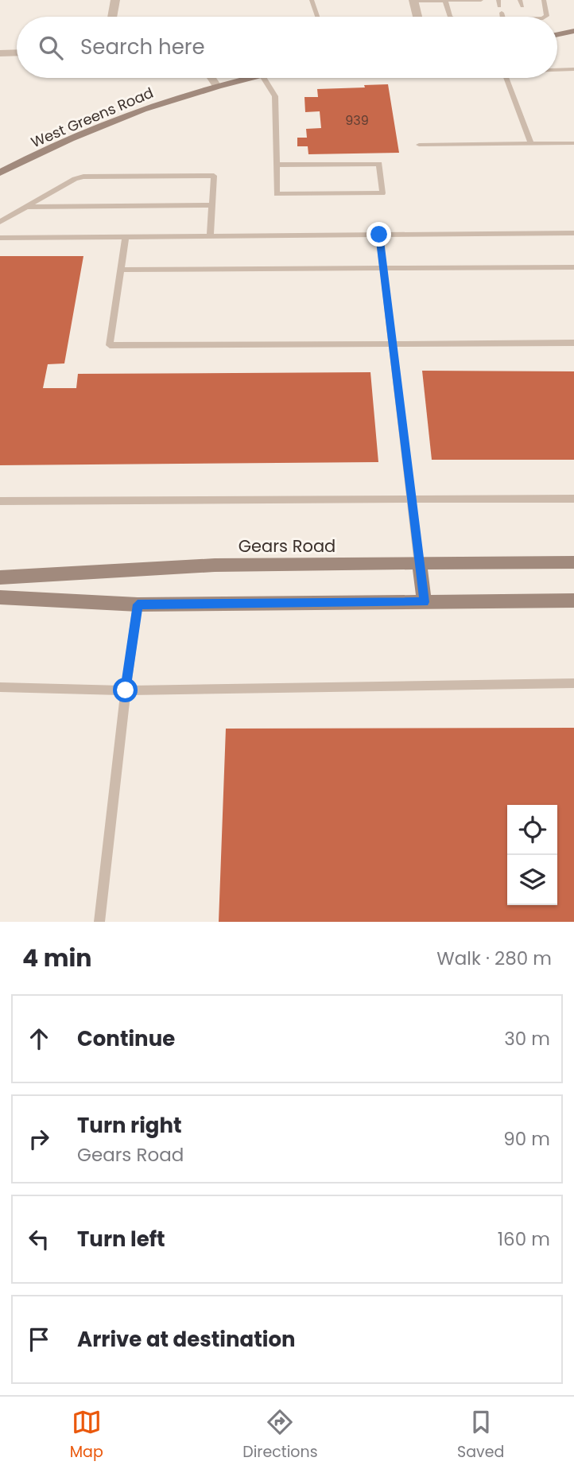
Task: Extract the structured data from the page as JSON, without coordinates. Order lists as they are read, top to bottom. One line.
{"streets":{"street":["West Greens Road","Gears Road"]},"house_numbers":["939"],"page":{"search":"Search here","heading":["4 min","Walk · 280 m"],"list":[["Continue","30 m"],["Turn right","Gears Road","90 m"],["Turn left","160 m"],"Arrive at destination"],"nav":["Map","Directions","Saved"]}}
